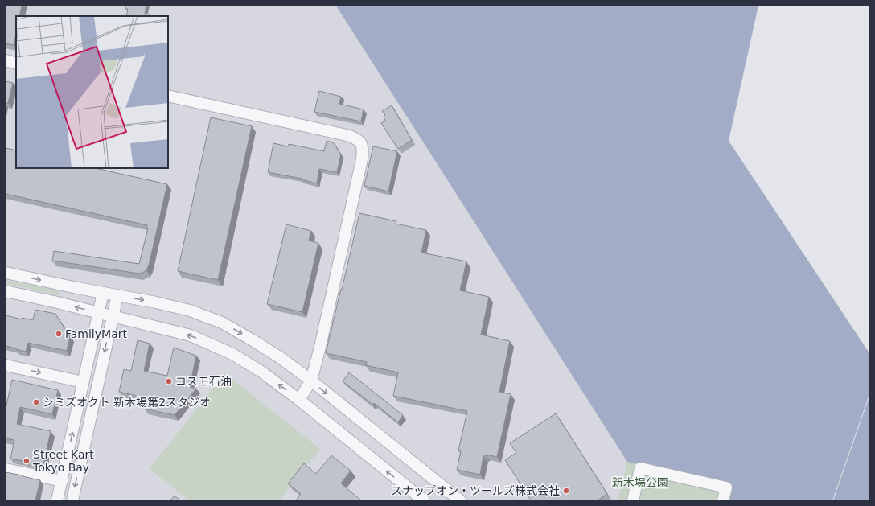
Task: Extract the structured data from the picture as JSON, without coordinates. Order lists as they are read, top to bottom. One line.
{"parks":["新木場公園"],"places":["FamilyMart","コスモ石油","シミズオクト 新木場第2スタジオ","Street Kart Tokyo Bay","スナップオン・ツールズ株式会社"]}
